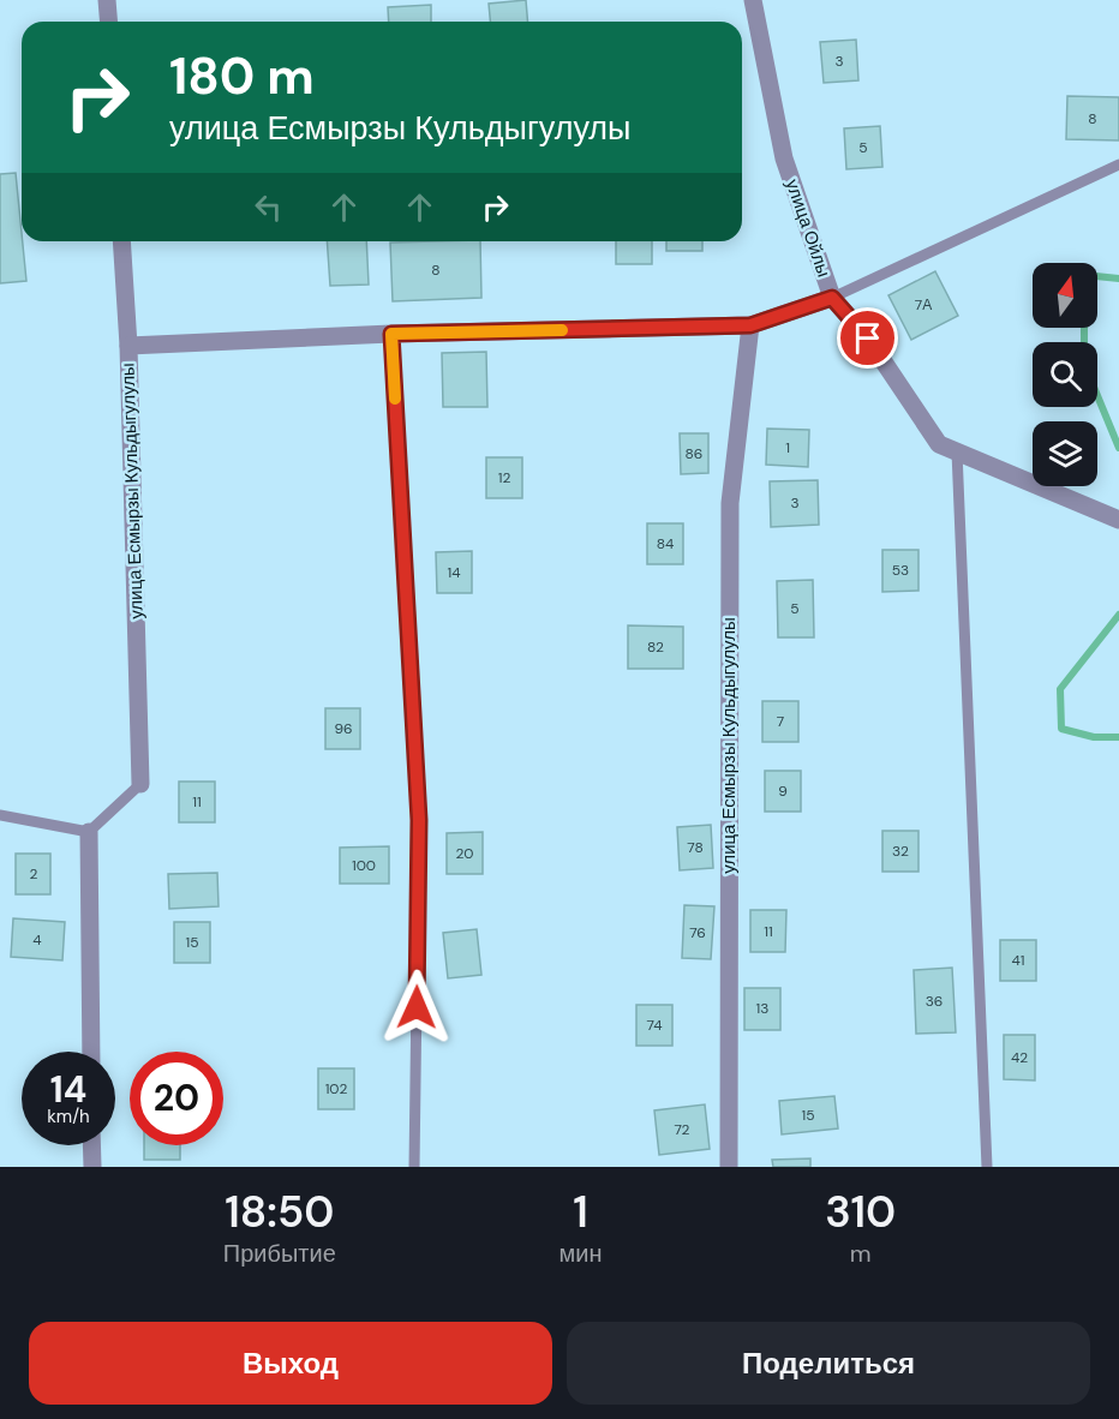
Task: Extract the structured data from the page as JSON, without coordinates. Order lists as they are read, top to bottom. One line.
{"streets":{"street":["улица Ойлы","улица Есмырзы Кульдыгулулы"]},"crossings":[["улица Ойлы","улица Есмырзы Кульдыгулулы"]],"house_numbers":["3","8","5","8","7А","1","86","12","3","84","53","14","5","82","7","96","9","11","78","32","20","100","2","11","76","4","15","41","36","13","74","42","102","15","72"],"north":"top","page":{"turn":["180 m","улица Есмырзы Кульдыгулулы"],"speed":"14 km/h","limit":"20","eta":["18:50","Прибытие","1","мин","310","m"],"buttons":["Выход","Поделиться"]}}
